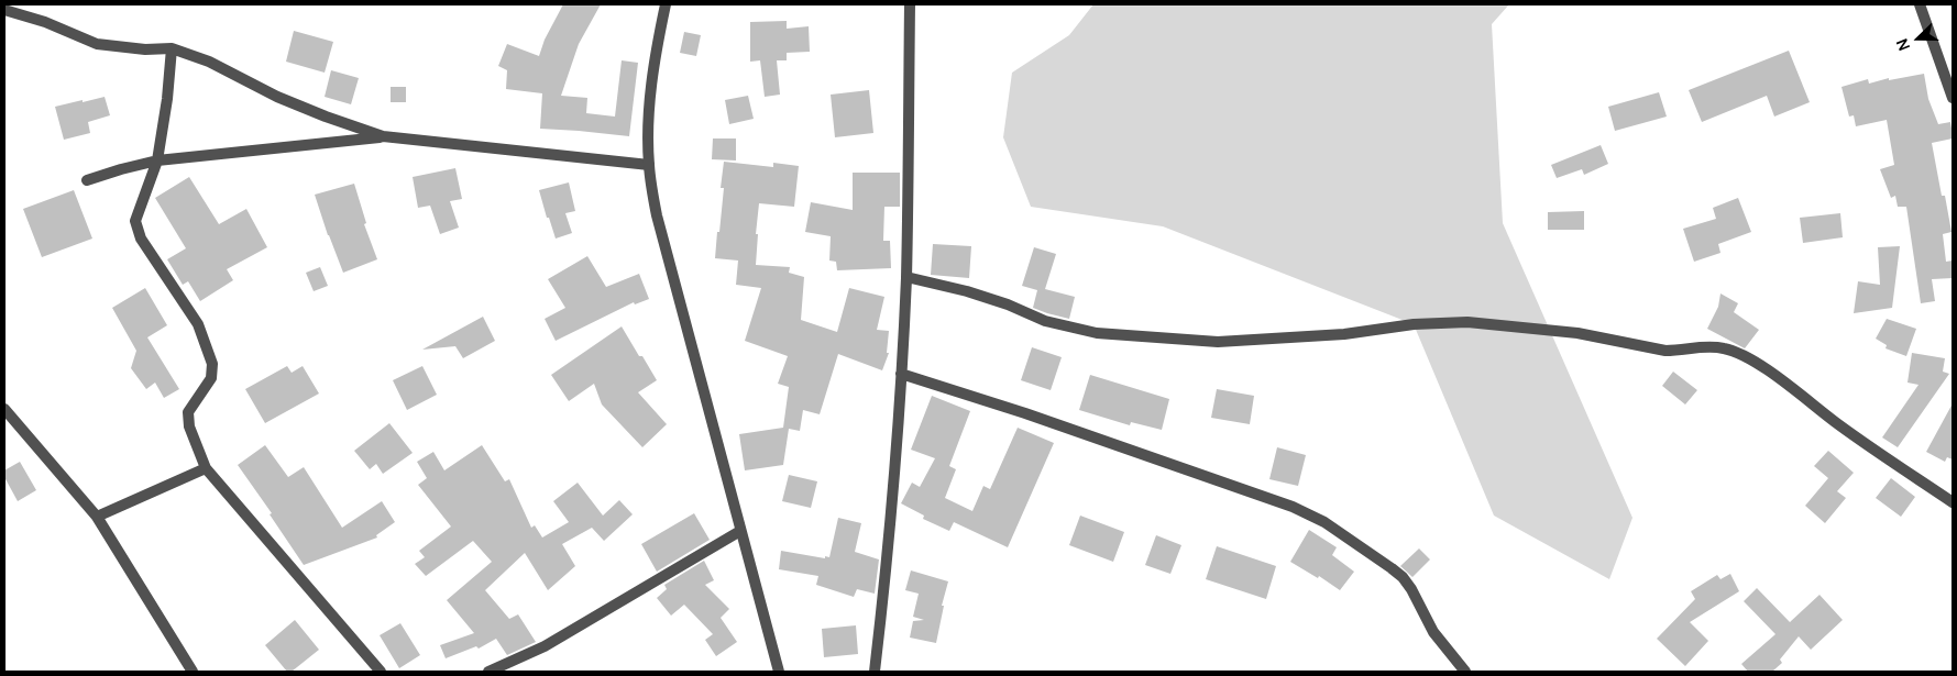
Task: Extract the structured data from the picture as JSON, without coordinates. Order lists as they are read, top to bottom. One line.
{"north":"left"}
